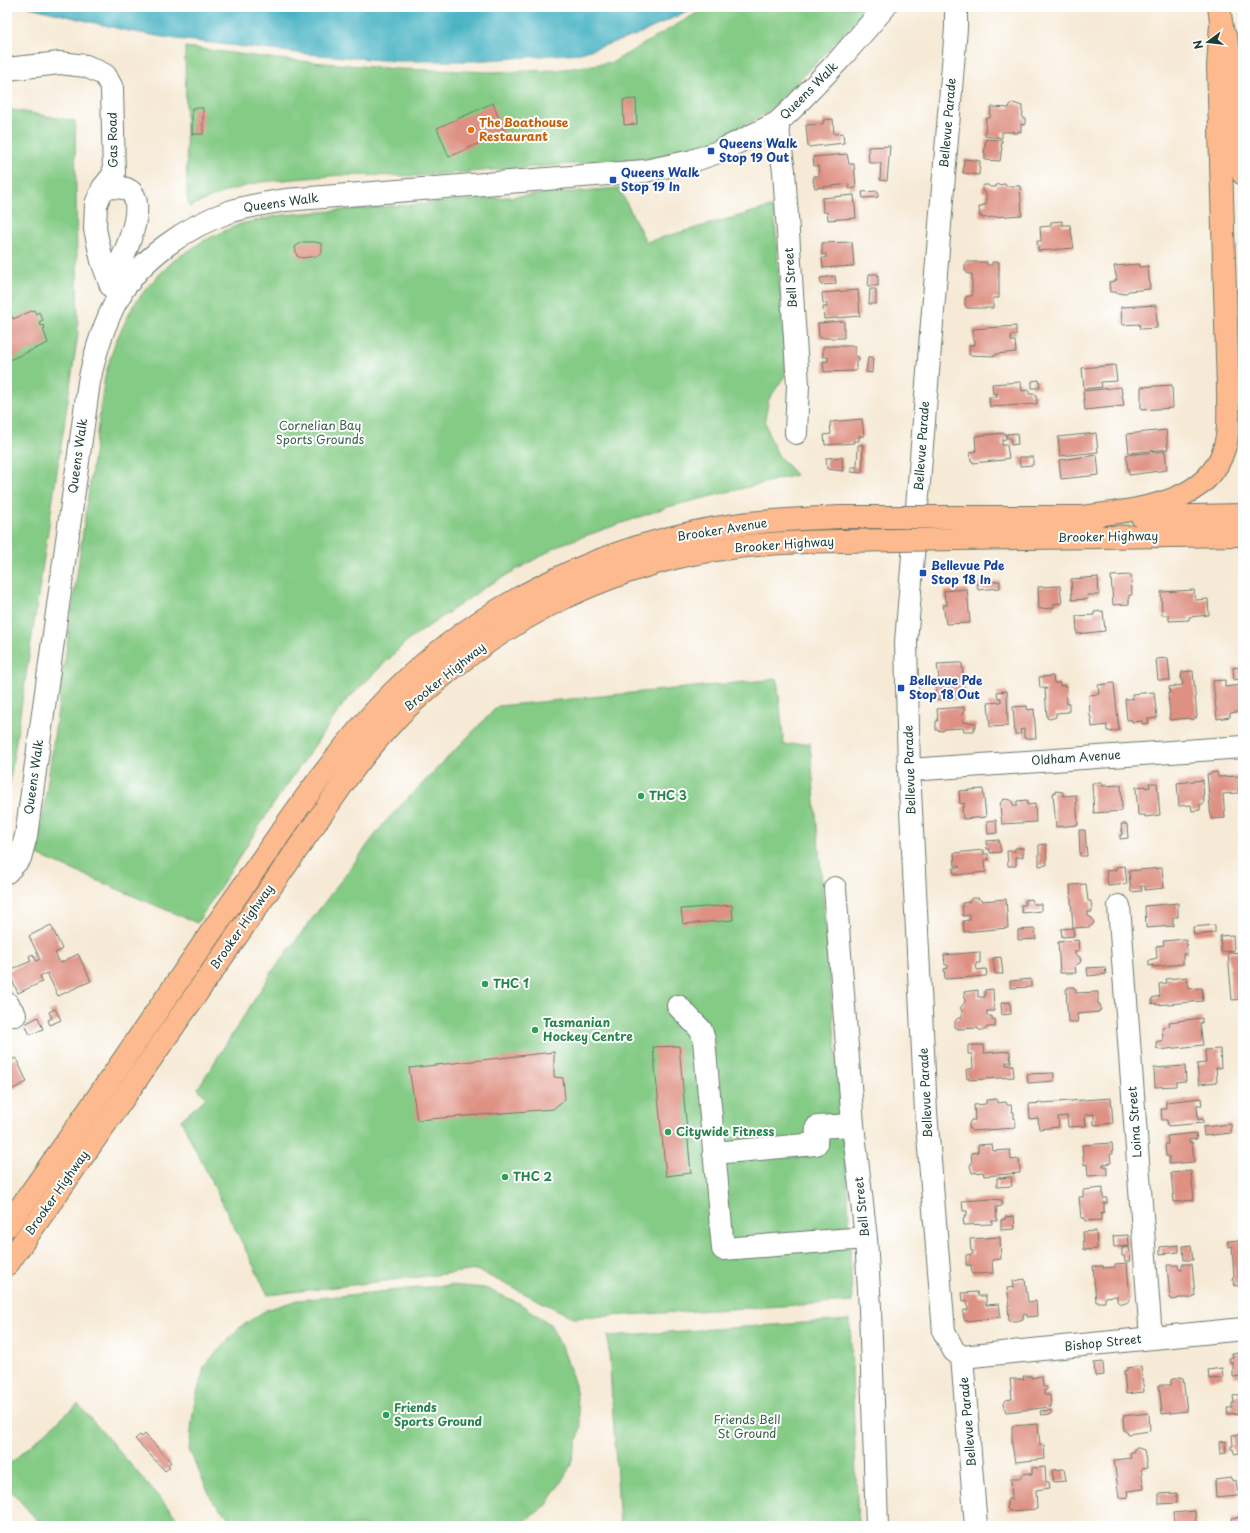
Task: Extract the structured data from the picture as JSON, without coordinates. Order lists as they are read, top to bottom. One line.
{"streets":{"main road":["Brooker Avenue","Brooker Highway"],"street":["Queens Walk","Bellevue Parade","Gas Road","Bell Street","Oldham Avenue","Loina Street","Bishop Street"]},"crossings":[["Queens Walk","Gas Road"],["Queens Walk","Bell Street"],["Bellevue Parade","Oldham Avenue"],["Bellevue Parade","Bishop Street"],["Brooker Avenue","Brooker Highway"],["Loina Street","Bishop Street"]],"parks":["Cornelian Bay Sports Grounds","Friends Bell St Ground"],"places":{"other":["The Boathouse Restaurant","THC 3","THC 1","Tasmanian Hockey Centre","Citywide Fitness","THC 2","Friends Sports Ground"],"transit":["Queens Walk Stop 19 Out","Queens Walk Stop 19 In","Bellevue Pde Stop 18 In","Bellevue Pde Stop 18 Out"]},"north":"left"}
